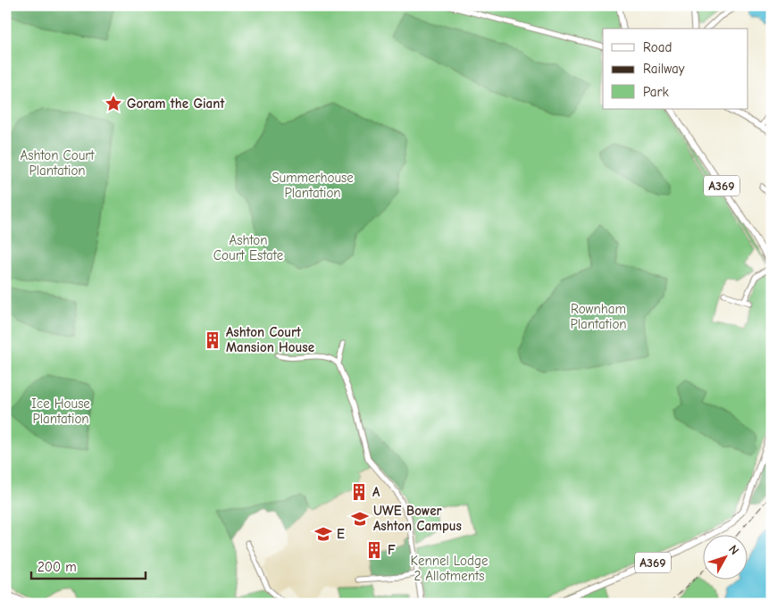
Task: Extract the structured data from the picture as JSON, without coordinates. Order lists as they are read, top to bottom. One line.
{"streets":{"main road":["A369"]},"parks":["Ashton Court Plantation","Summerhouse Plantation","Ashton Court Estate","Rownham Plantation","Ice House Plantation","Kennel Lodge 2 Allotments"],"places":{"place":["Goram the Giant"],"building":["Ashton Court Mansion House","A","F"],"school or university":["UWE Bower Ashton Campus","E"]},"legend":["Road","Railway","Park"],"scale_bar":"200 m","north":"top right"}
